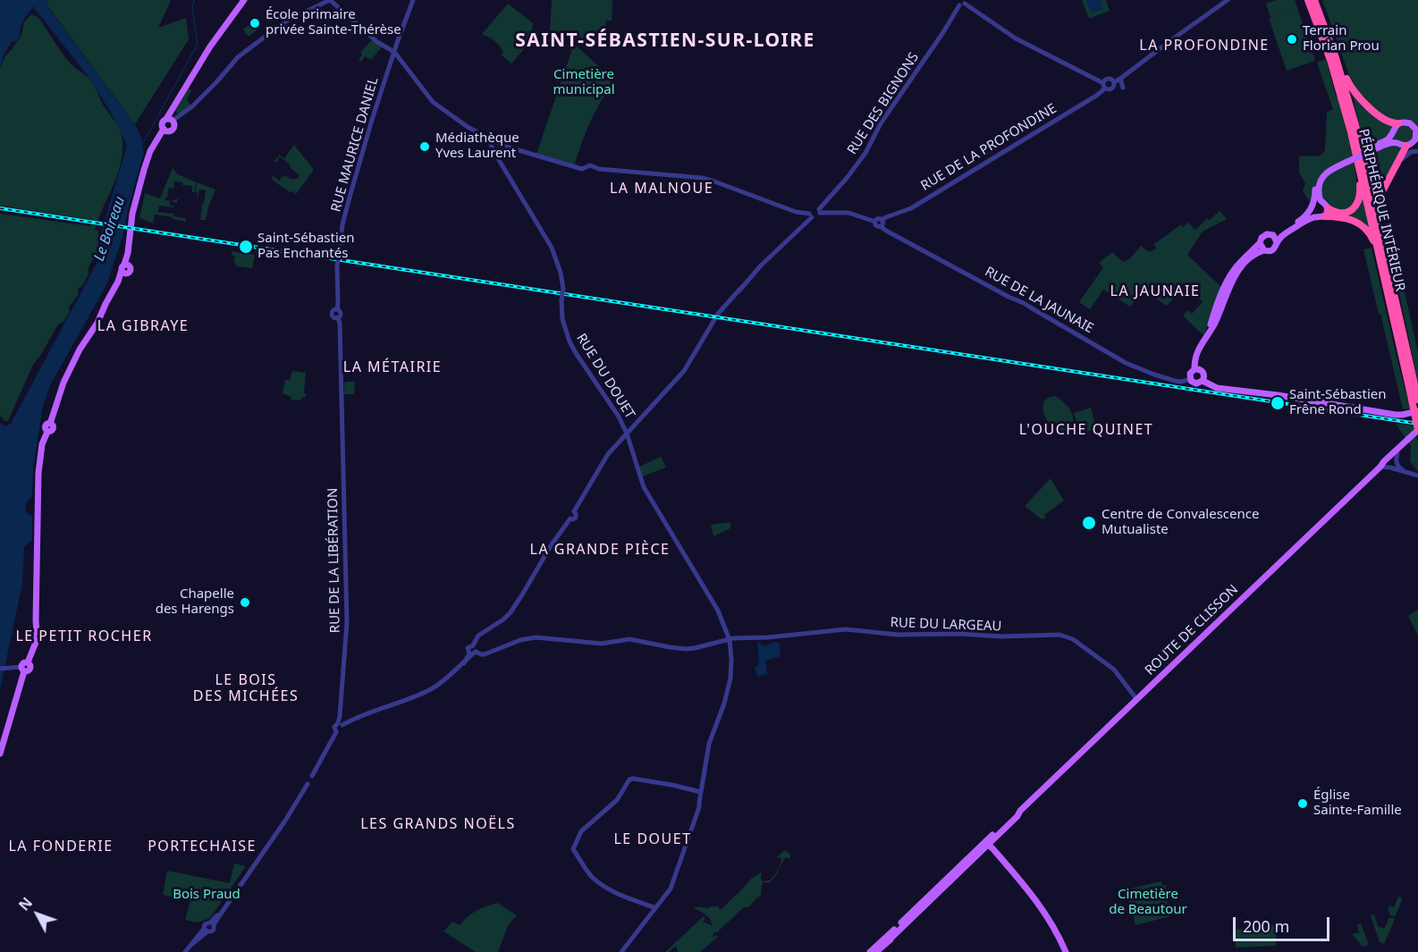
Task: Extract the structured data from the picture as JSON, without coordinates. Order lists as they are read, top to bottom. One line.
{"streets":{"highway":["PÉRIPHÉRIQUE INTÉRIEUR"],"main road":["ROUTE DE CLISSON"],"street":["RUE DES BIGNONS","RUE MAURICE DANIEL","RUE DE LA PROFONDINE","RUE DE LA JAUNAIE","RUE DU DOUET","RUE DE LA LIBÉRATION","RUE DU LARGEAU"]},"crossings":[["RUE DES BIGNONS","RUE DU DOUET"],["RUE DES BIGNONS","RUE DE LA LIBÉRATION"],["RUE DES BIGNONS","RUE DU LARGEAU"],["RUE MAURICE DANIEL","RUE DE LA LIBÉRATION"],["RUE DE LA PROFONDINE","RUE DE LA JAUNAIE"],["PÉRIPHÉRIQUE INTÉRIEUR","ROUTE DE CLISSON"],["RUE DU DOUET","RUE DU LARGEAU"],["RUE DU LARGEAU","ROUTE DE CLISSON"]],"districts":["SAINT-SÉBASTIEN-SUR-LOIRE","LA PROFONDINE","LA MALNOUE","LA JAUNAIE","LA GIBRAYE","LA MÉTAIRIE","L'OUCHE QUINET","LA GRANDE PIÈCE","LE PETIT ROCHER","LE BOIS DES MICHÉES","LES GRANDS NOËLS","LE DOUET","LA FONDERIE","PORTECHAISE"],"water":["Le Boireau"],"parks":["Cimetière municipal","Bois Praud","Cimetière de Beautour"],"places":["École primaire privée Sainte-Thérèse","Terrain Florian Prou","Médiathèque Yves Laurent","Saint-Sébastien Pas Enchantés","Saint-Sébastien Frêne Rond","Centre de Convalescence Mutualiste","Chapelle des Harengs","Église Sainte-Famille"],"scale_bar":"200 m","north":"top left"}
